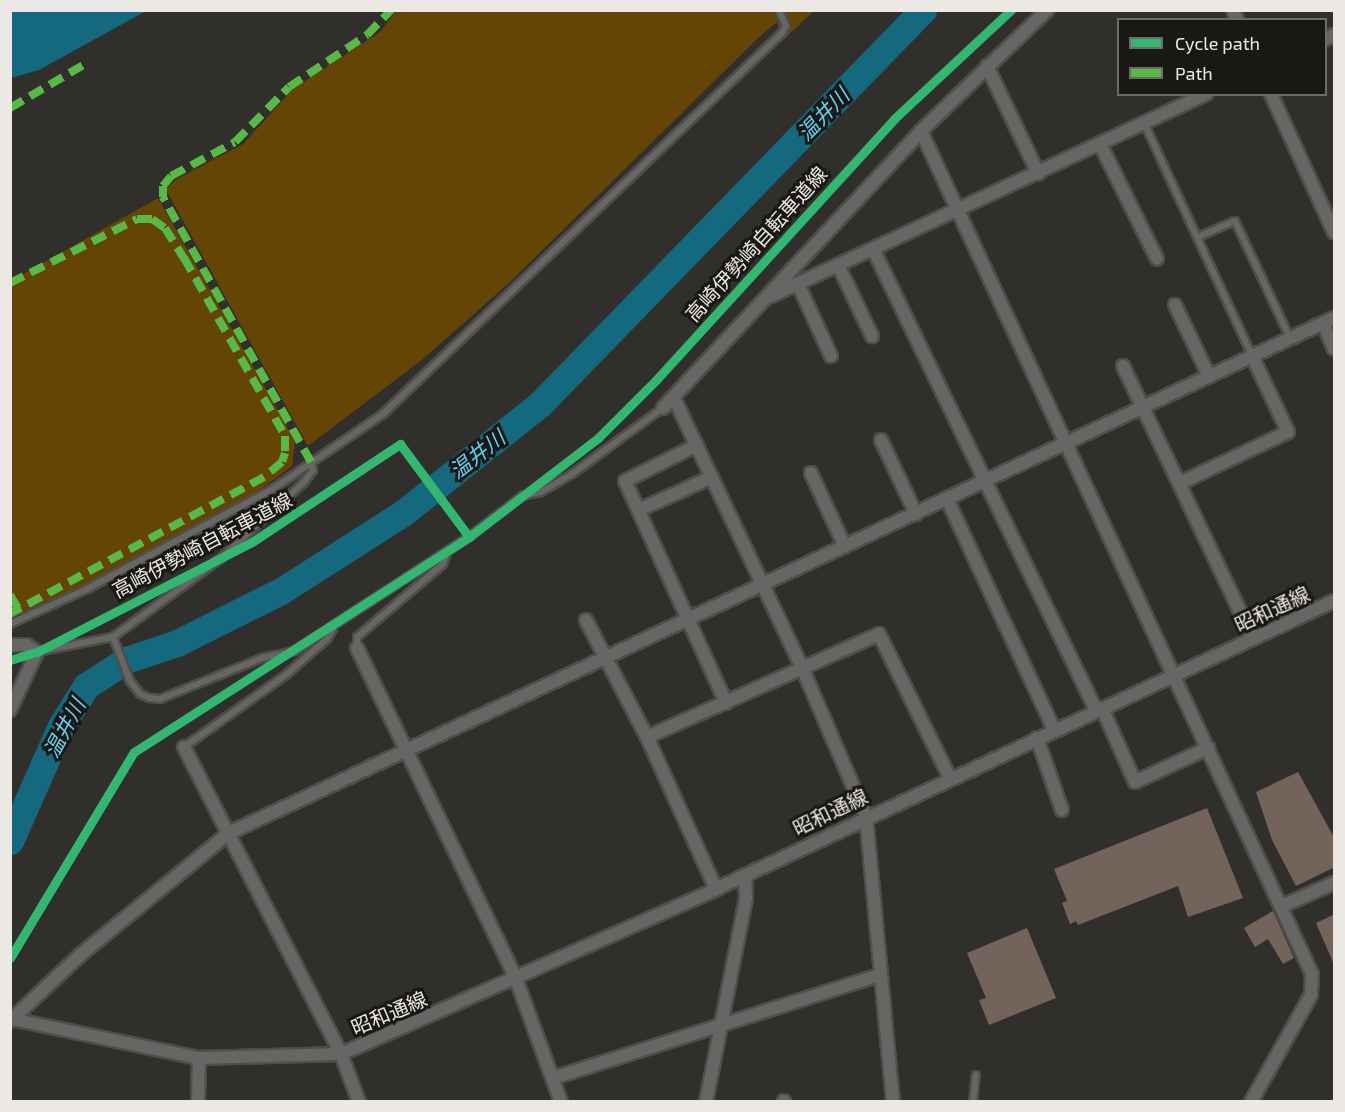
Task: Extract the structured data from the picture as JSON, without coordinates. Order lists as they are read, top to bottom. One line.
{"streets":{"street":["昭和通線"],"cycle path":["高崎伊勢崎自転車道線"]},"water":["温井川"],"legend":["Cycle path","Path"]}
